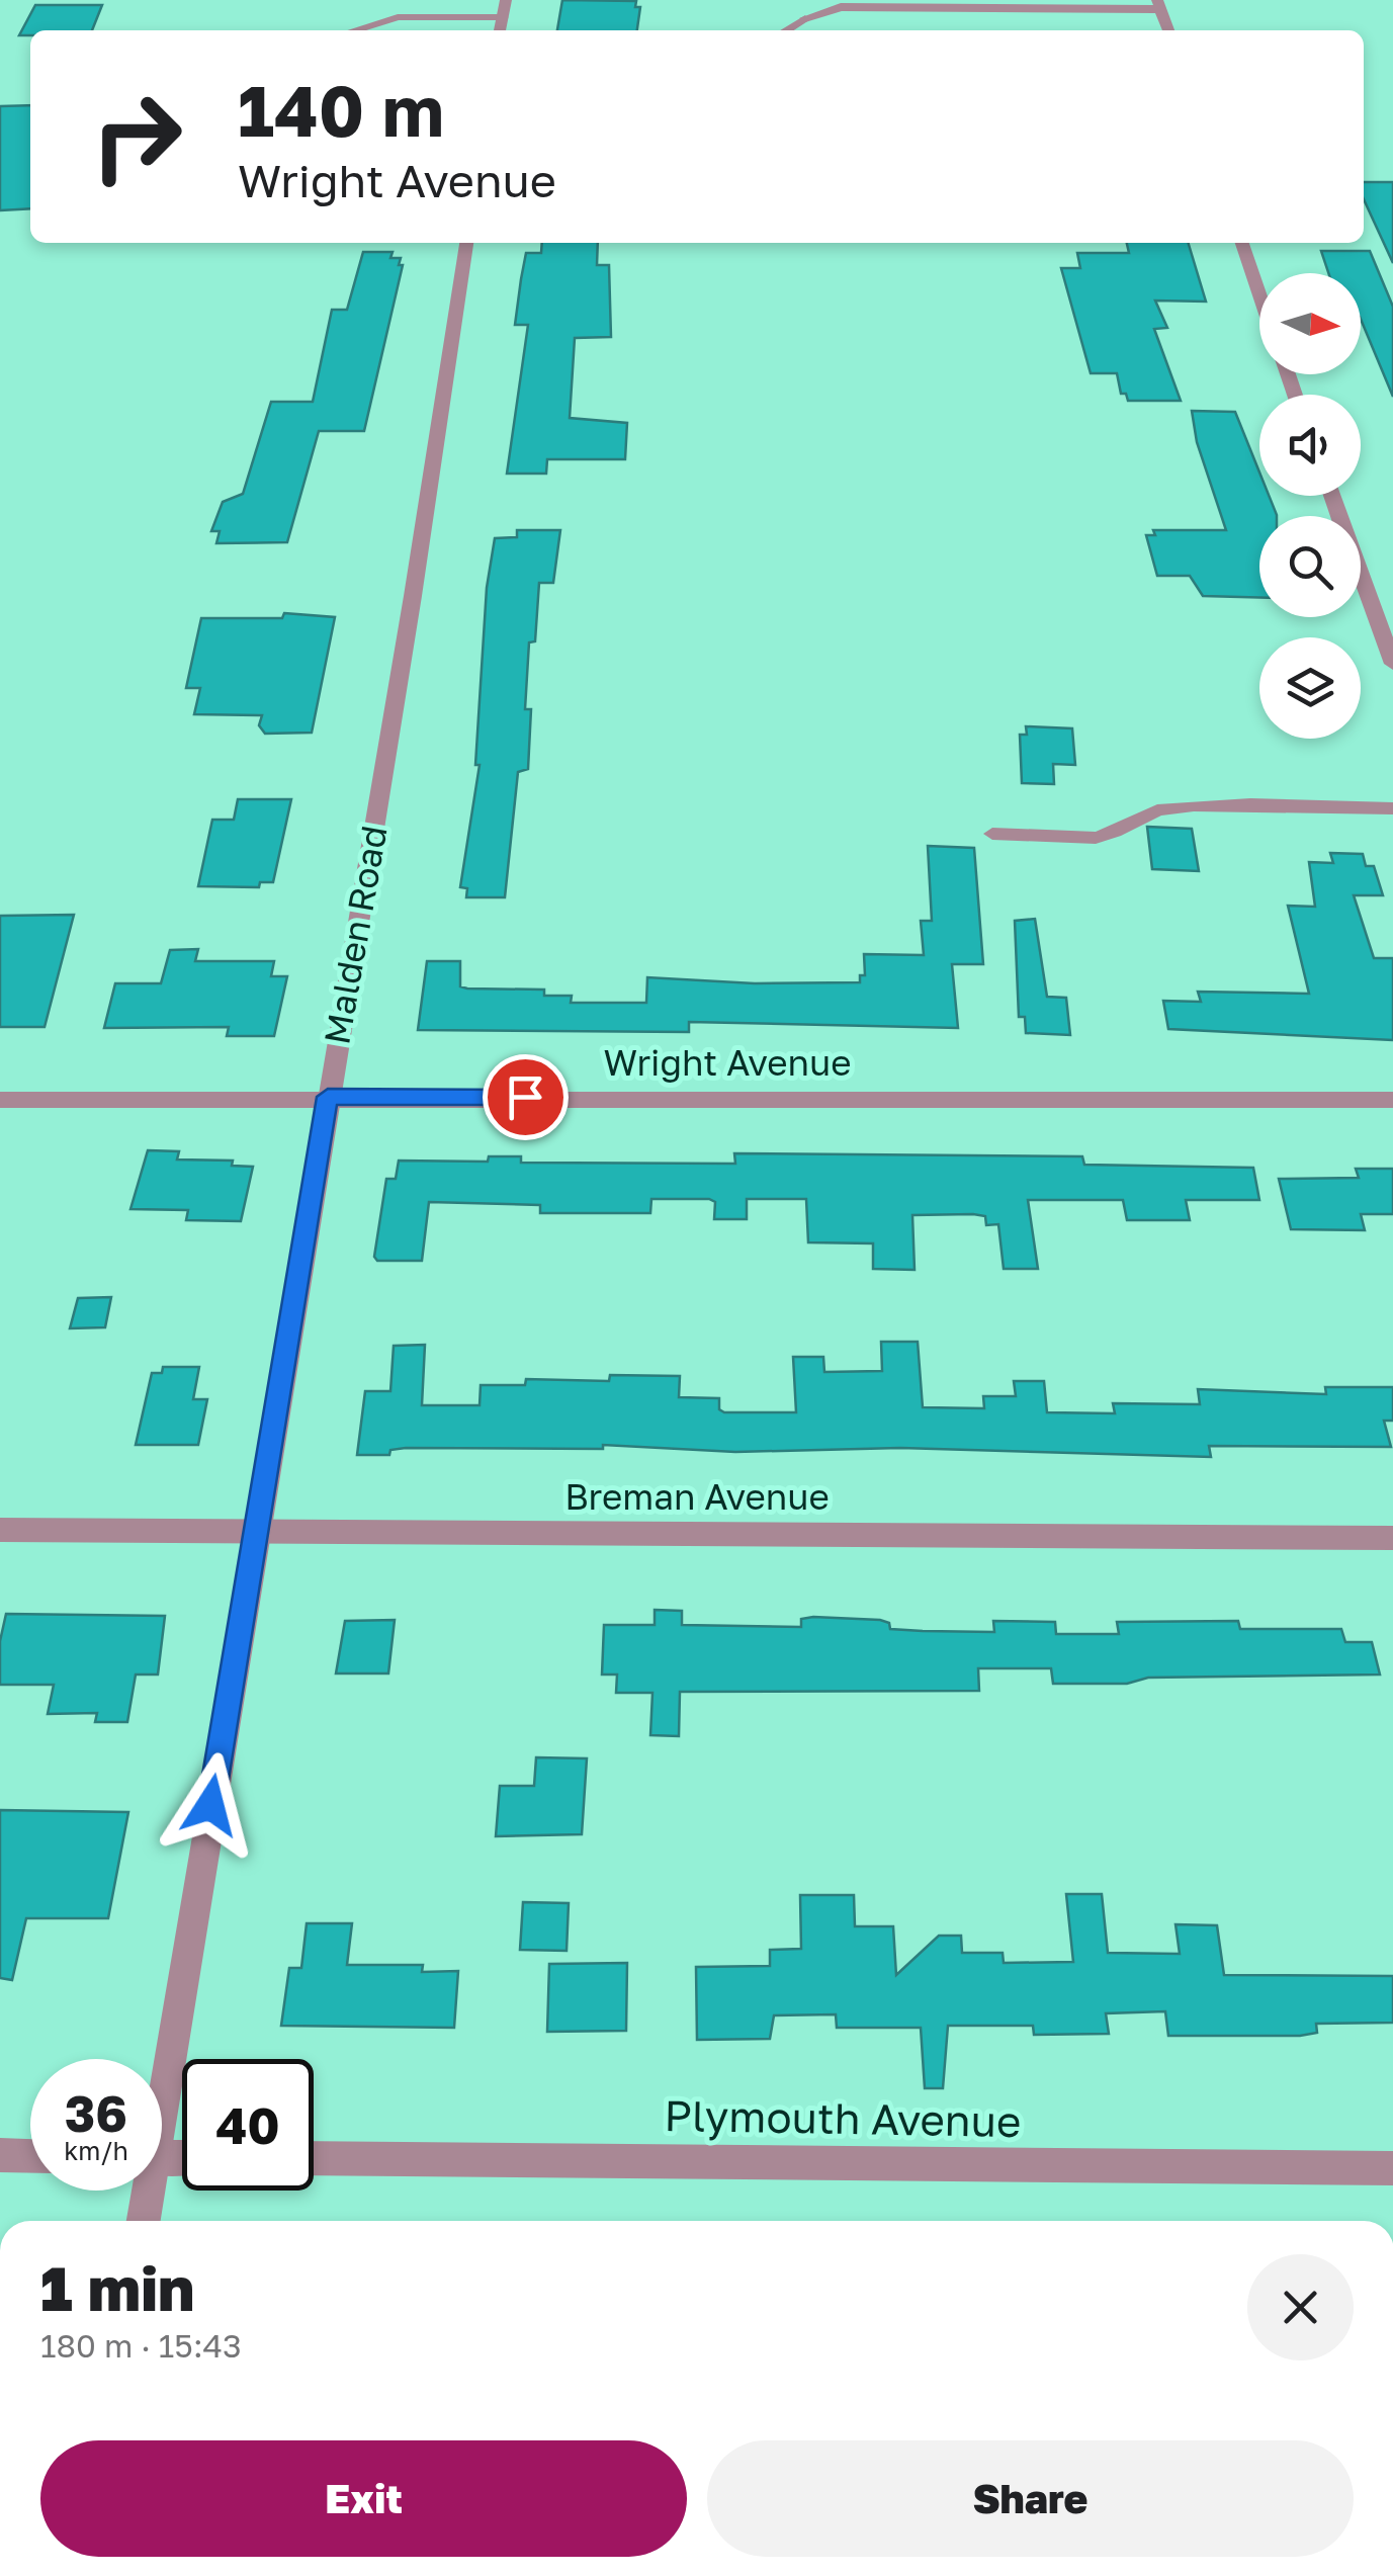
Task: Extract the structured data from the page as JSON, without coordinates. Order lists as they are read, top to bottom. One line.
{"streets":{"street":["Malden Road","Wright Avenue","Breman Avenue","Plymouth Avenue"]},"crossings":[["Malden Road","Wright Avenue"],["Malden Road","Breman Avenue"]],"north":"right","page":{"turn":["140 m","Wright Avenue"],"speed":"36 km/h","limit":"40","heading":["1 min","180 m · 15:43"],"buttons":["Exit","Share"]}}
